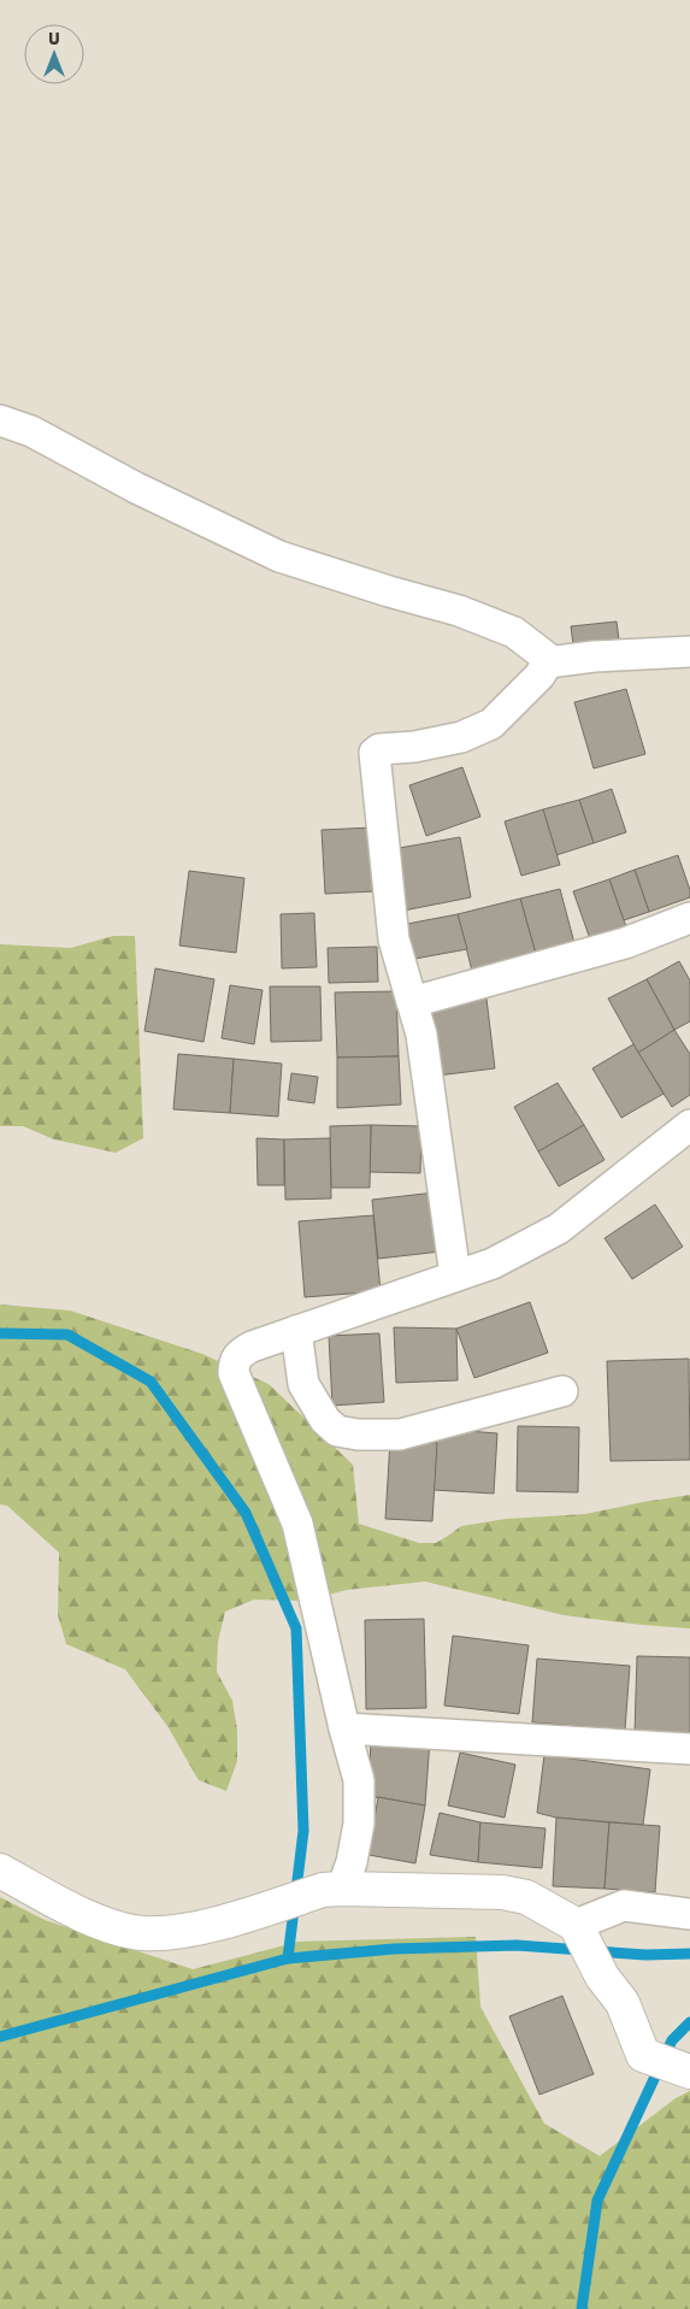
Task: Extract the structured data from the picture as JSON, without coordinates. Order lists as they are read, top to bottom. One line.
{"north":"top"}
